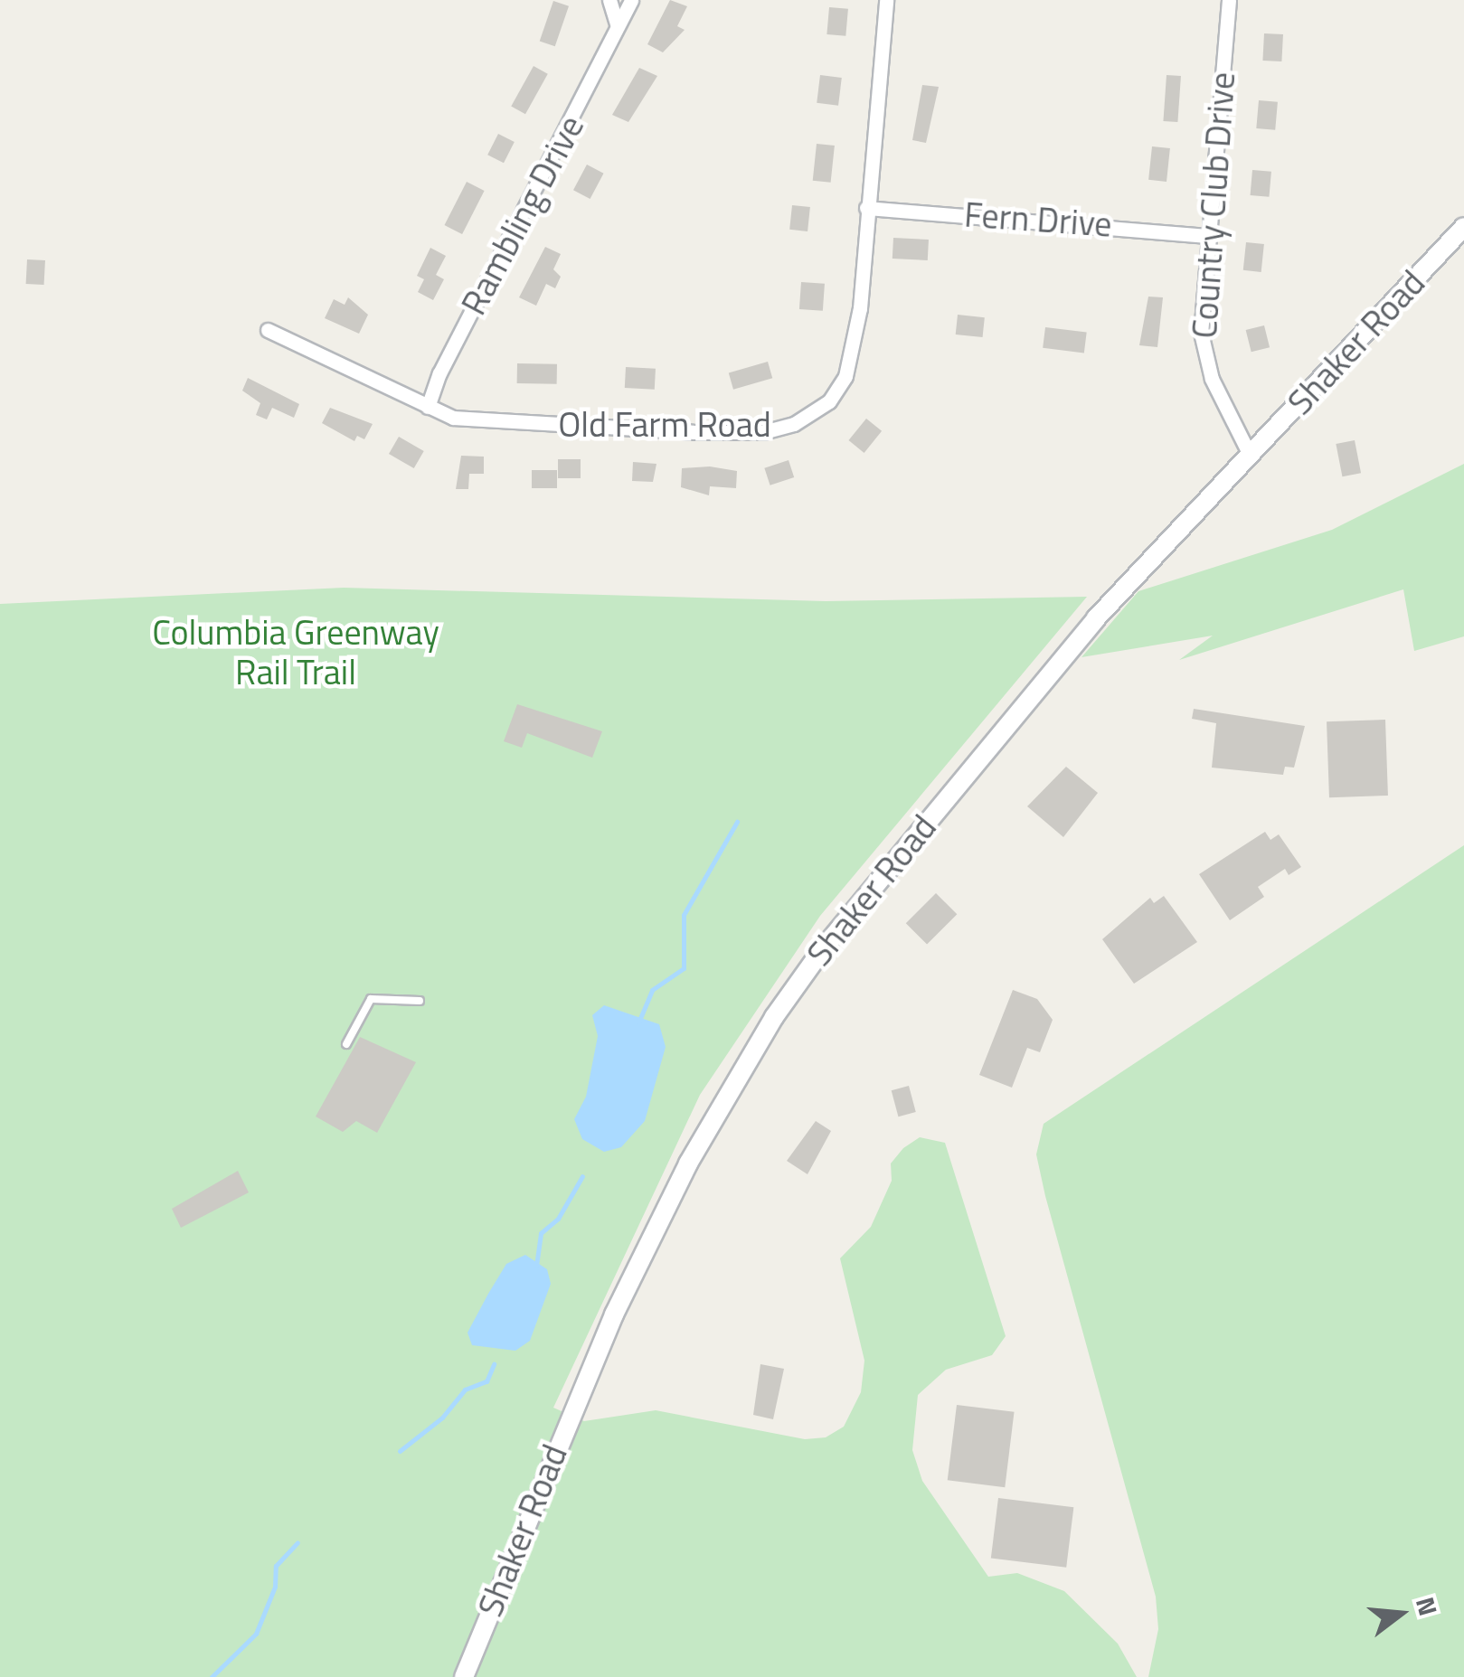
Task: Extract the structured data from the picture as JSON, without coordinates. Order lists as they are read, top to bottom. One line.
{"streets":{"street":["Country Club Drive","Rambling Drive","Fern Drive","Shaker Road","Old Farm Road"]},"crossings":[["Country Club Drive","Fern Drive"],["Country Club Drive","Shaker Road"],["Rambling Drive","Old Farm Road"],["Fern Drive","Old Farm Road"]],"parks":["Columbia Greenway Rail Trail"],"north":"right"}
